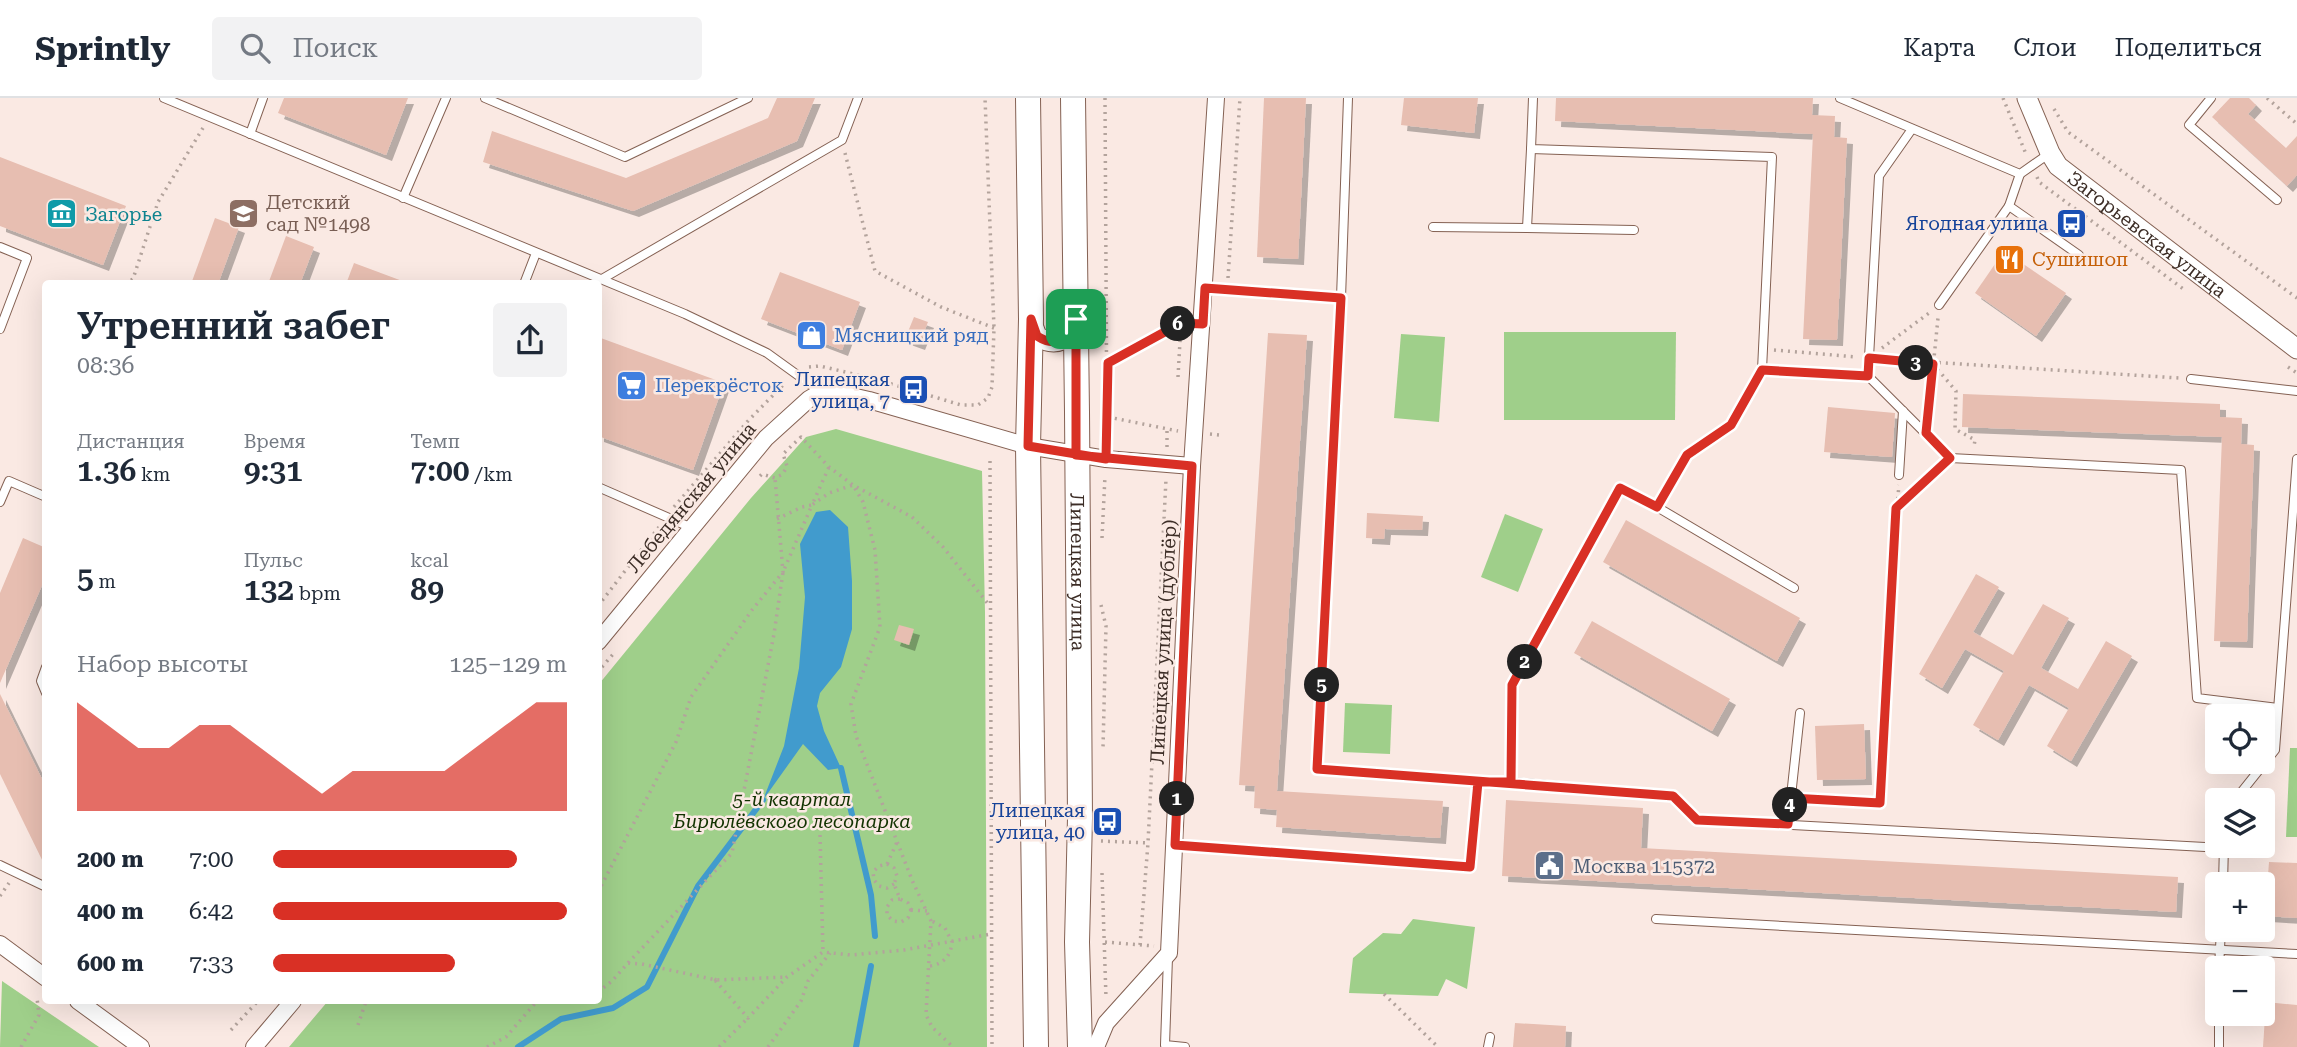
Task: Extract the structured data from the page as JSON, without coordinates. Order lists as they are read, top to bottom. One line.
{"streets":{"main road":["Липецкая улица"],"street":["Загорьевская улица","Лебедянская улица","Липецкая улица (дублёр)"]},"parks":["5-й квартал Бирюлёвского лесопарка"],"places":{"school or university":["Детский сад №1498"],"museum":["Загорье"],"bus stop":["Ягодная улица","Липецкая улица, 7","Липецкая улица, 40"],"restaurant":["Сушишоп"],"shop":["Мясницкий ряд"],"supermarket":["Перекрёсток"],"public building":["Москва 115372"]},"page":{"header":"Sprintly","search":"Поиск","nav":["Карта","Слои","Поделиться"],"heading":["Утренний забег","08:36"],"pins":["6","3","2","5","1","4"],"stats":[["Дистанция","1.36 km"],["Время","9:31"],["Темп","7:00 /km"],["5 m"],["Пульс","132 bpm"],["kcal","89"]],"chart":["Набор высоты","125–129 m"],"map_buttons":["+","−"],"list":[{"name":"200 m","note":"7:00"},{"name":"400 m","note":"6:42"},{"name":"600 m","note":"7:33"}]}}
